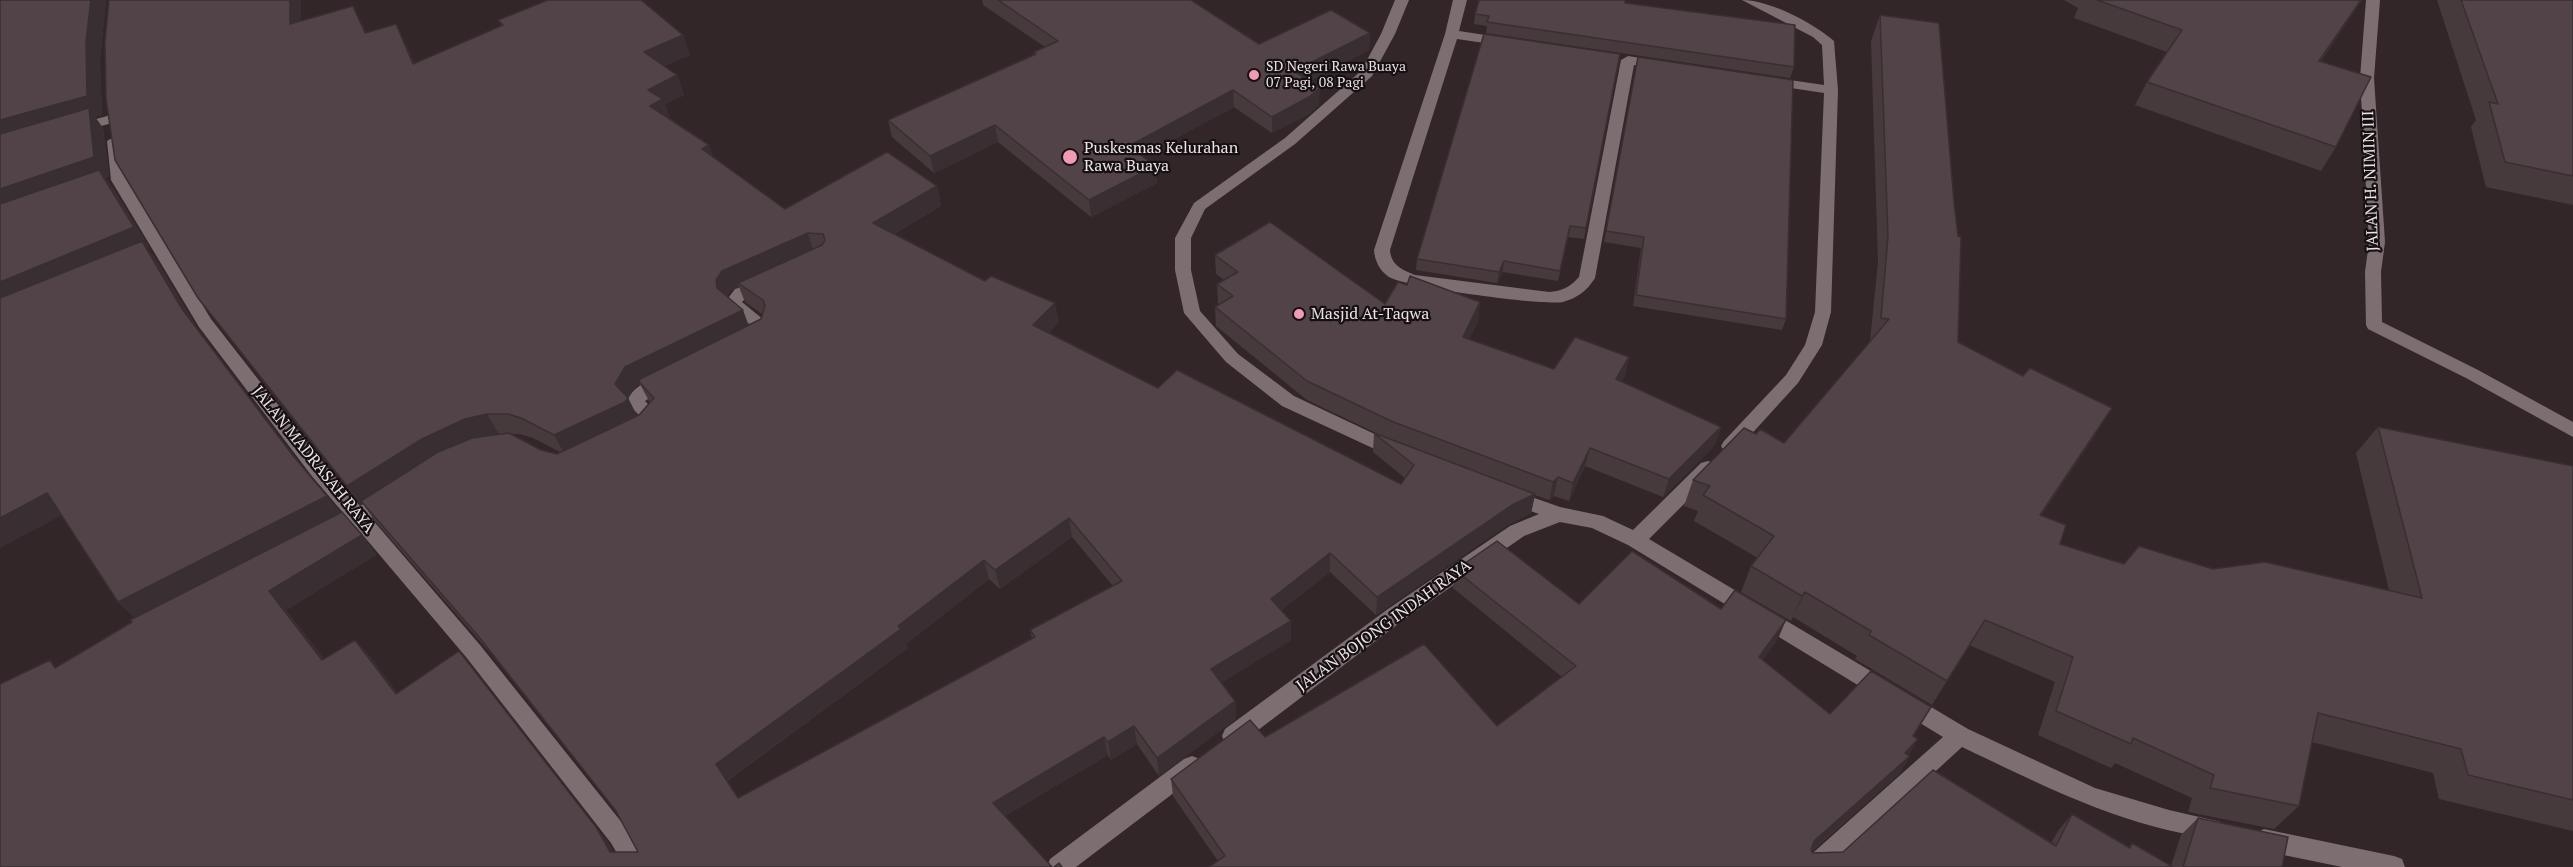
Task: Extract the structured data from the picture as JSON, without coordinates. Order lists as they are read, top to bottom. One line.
{"streets":{"street":["JALAN H. NIMIN III","JALAN MADRASAH RAYA","JALAN BOJONG INDAH RAYA"]},"places":["SD Negeri Rawa Buaya 07 Pagi, 08 Pagi","Puskesmas Kelurahan Rawa Buaya","Masjid At-Taqwa"]}
